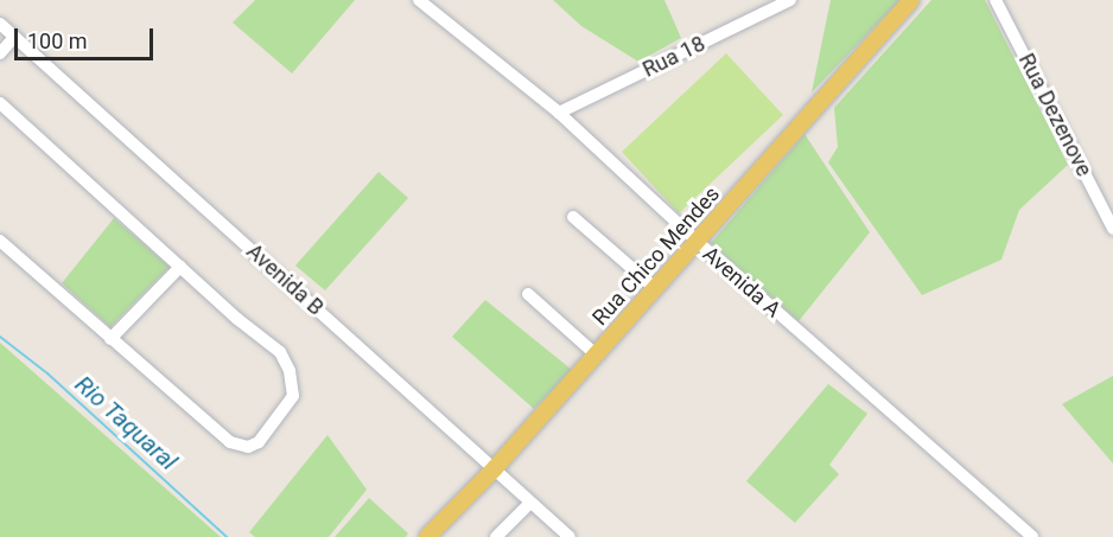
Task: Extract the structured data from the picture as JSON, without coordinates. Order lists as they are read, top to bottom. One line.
{"streets":{"main road":["Rua Chico Mendes"],"street":["Rua 18","Rua Dezenove","Avenida B","Avenida A"]},"crossings":[["Rua 18","Avenida A"],["Rua Chico Mendes","Avenida B"],["Rua Chico Mendes","Avenida A"]],"water":["Rio Taquaral"],"scale_bar":"100 m"}
